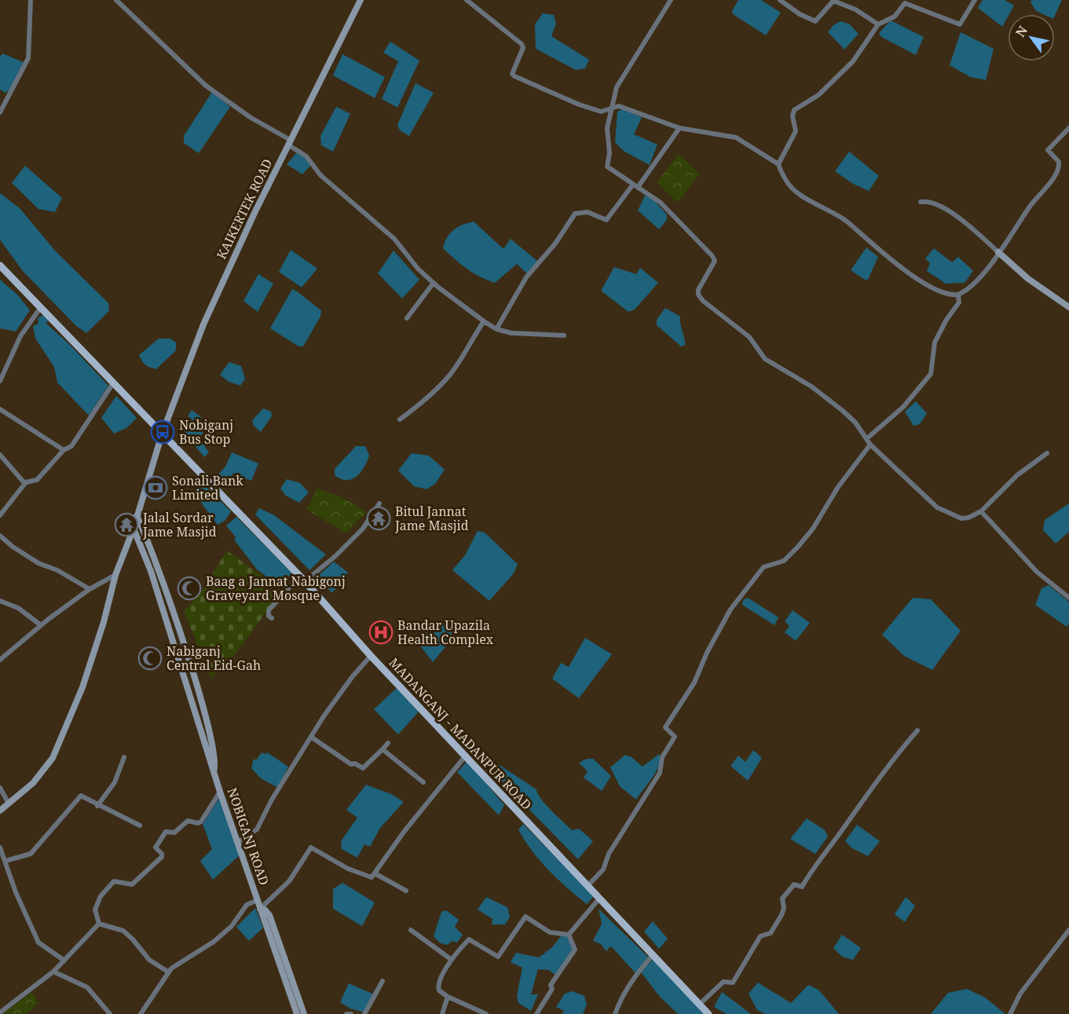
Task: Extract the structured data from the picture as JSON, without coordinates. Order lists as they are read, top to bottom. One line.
{"streets":{"main road":["KAIKERTEK ROAD","MADANGANJ - MADANPUR ROAD","NOBIGANJ ROAD"]},"crossings":[["KAIKERTEK ROAD","MADANGANJ - MADANPUR ROAD"],["KAIKERTEK ROAD","NOBIGANJ ROAD"]],"places":{"bus stop":["Nobiganj Bus Stop"],"bank":["Sonali Bank Limited"],"temple":["Bitul Jannat Jame Masjid","Jalal Sordar Jame Masjid"],"mosque":["Baag a Jannat Nabigonj Graveyard Mosque","Nabiganj Central Eid-Gah"],"hospital":["Bandar Upazila Health Complex"]},"north":"top left"}
